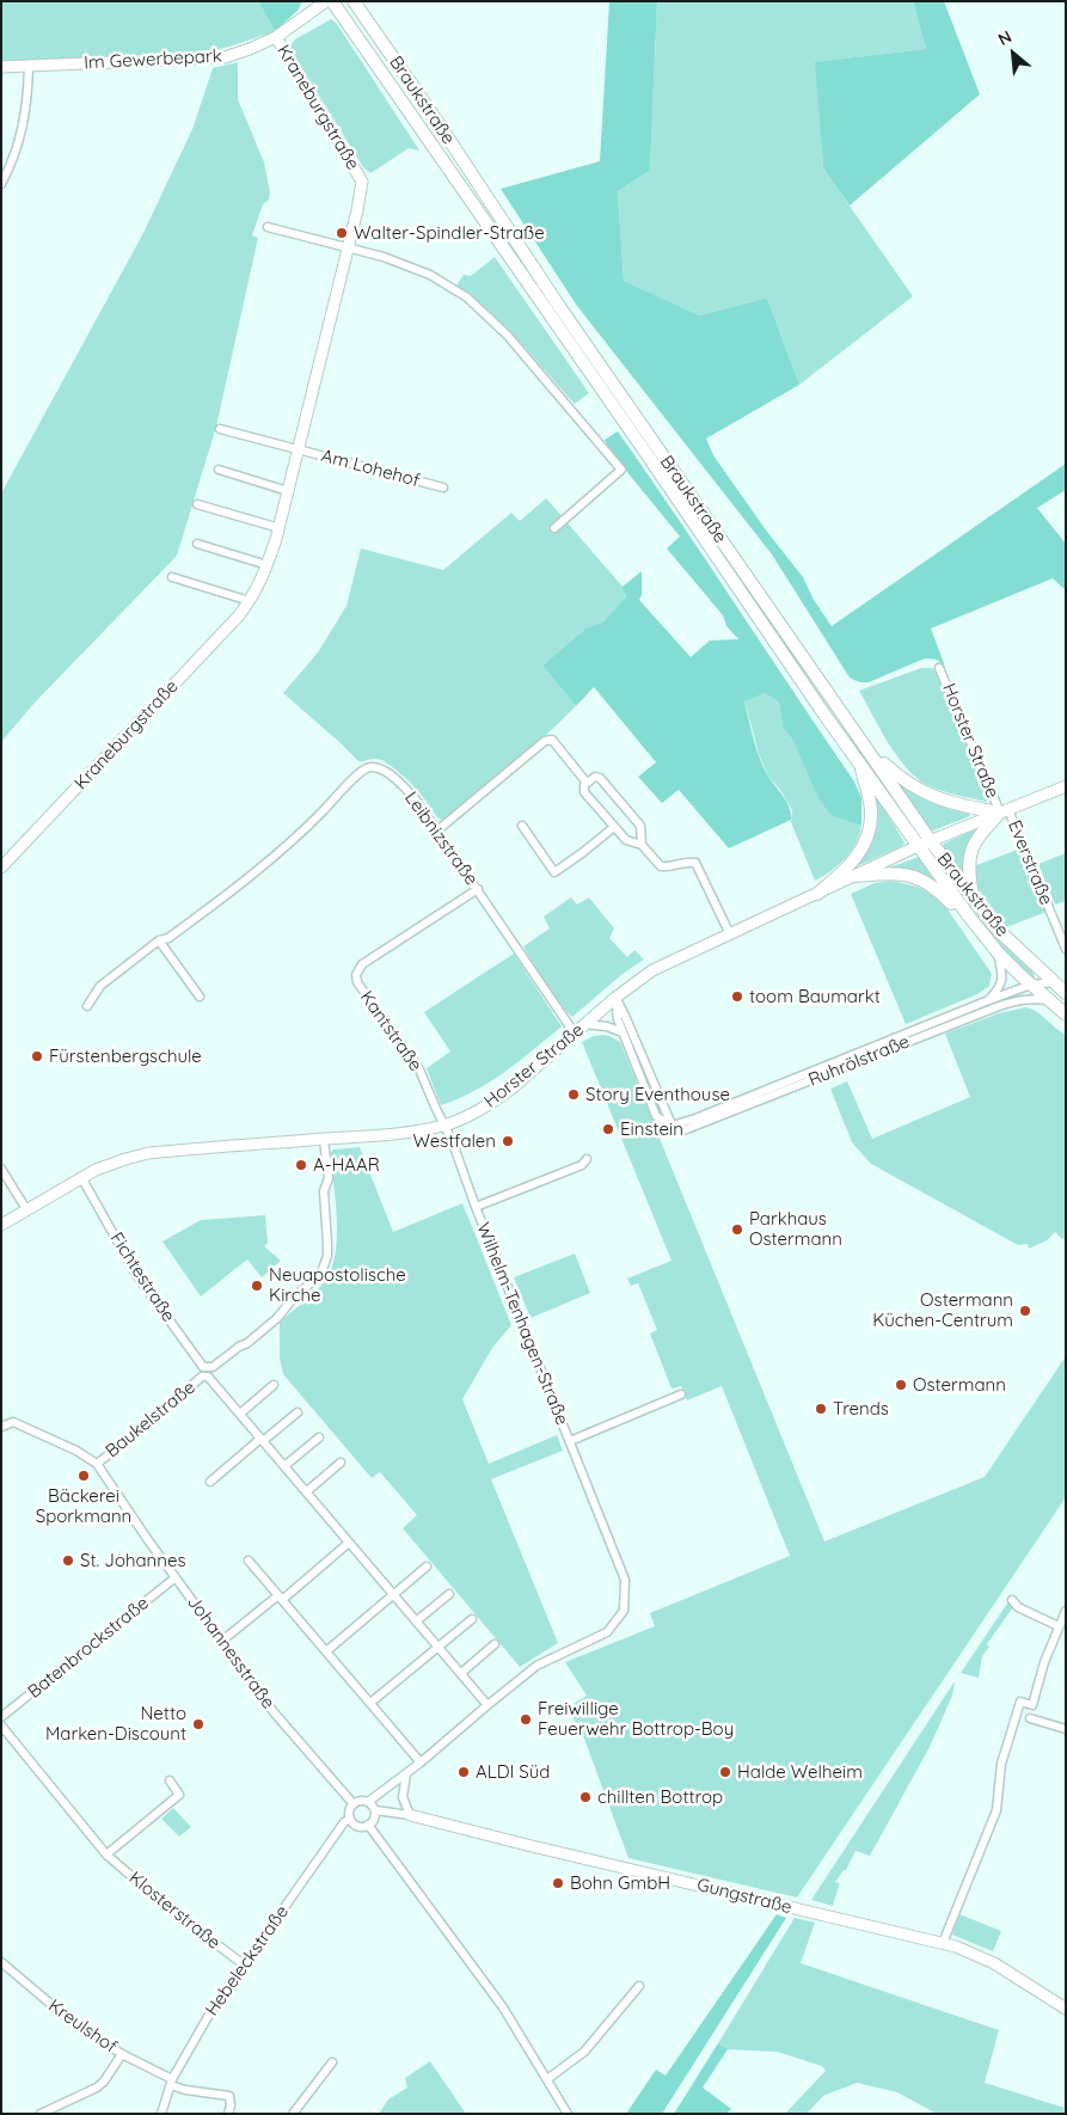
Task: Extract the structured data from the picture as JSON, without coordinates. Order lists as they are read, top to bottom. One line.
{"streets":{"main road":["Braukstraße"],"street":["Im Gewerbepark","Kraneburgstraße","Am Lohehof","Horster Straße","Leibnizstraße","Everstraße","Kantstraße","Ruhrölstraße","Fichtestraße","Wilhelm-Tenhagen-Straße","Baukelstraße","Batenbrockstraße","Johannesstraße","Gungstraße","Klosterstraße","Hebeleckstraße","Kreulshof"]},"crossings":[["Im Gewerbepark","Kraneburgstraße"],["Braukstraße","Horster Straße"],["Braukstraße","Ruhrölstraße"],["Kraneburgstraße","Am Lohehof"],["Horster Straße","Leibnizstraße"],["Horster Straße","Everstraße"],["Horster Straße","Kantstraße"],["Horster Straße","Fichtestraße"],["Horster Straße","Wilhelm-Tenhagen-Straße"],["Leibnizstraße","Kantstraße"],["Kantstraße","Wilhelm-Tenhagen-Straße"],["Wilhelm-Tenhagen-Straße","Johannesstraße"],["Wilhelm-Tenhagen-Straße","Gungstraße"],["Wilhelm-Tenhagen-Straße","Hebeleckstraße"],["Baukelstraße","Johannesstraße"],["Batenbrockstraße","Johannesstraße"],["Johannesstraße","Gungstraße"],["Johannesstraße","Hebeleckstraße"],["Gungstraße","Hebeleckstraße"],["Klosterstraße","Hebeleckstraße"],["Hebeleckstraße","Kreulshof"]],"places":["Walter-Spindler-Straße","toom Baumarkt","Fürstenbergschule","Story Eventhouse","Einstein","Westfalen","A-HAAR","Parkhaus Ostermann","Neuapostolische Kirche","Ostermann Küchen-Centrum","Ostermann","Trends","Bäckerei Sporkmann","St. Johannes","Freiwillige Feuerwehr Bottrop-Boy","Netto Marken-Discount","ALDI Süd","Halde Welheim","chillten Bottrop","Bohn GmbH"],"north":"top left"}
